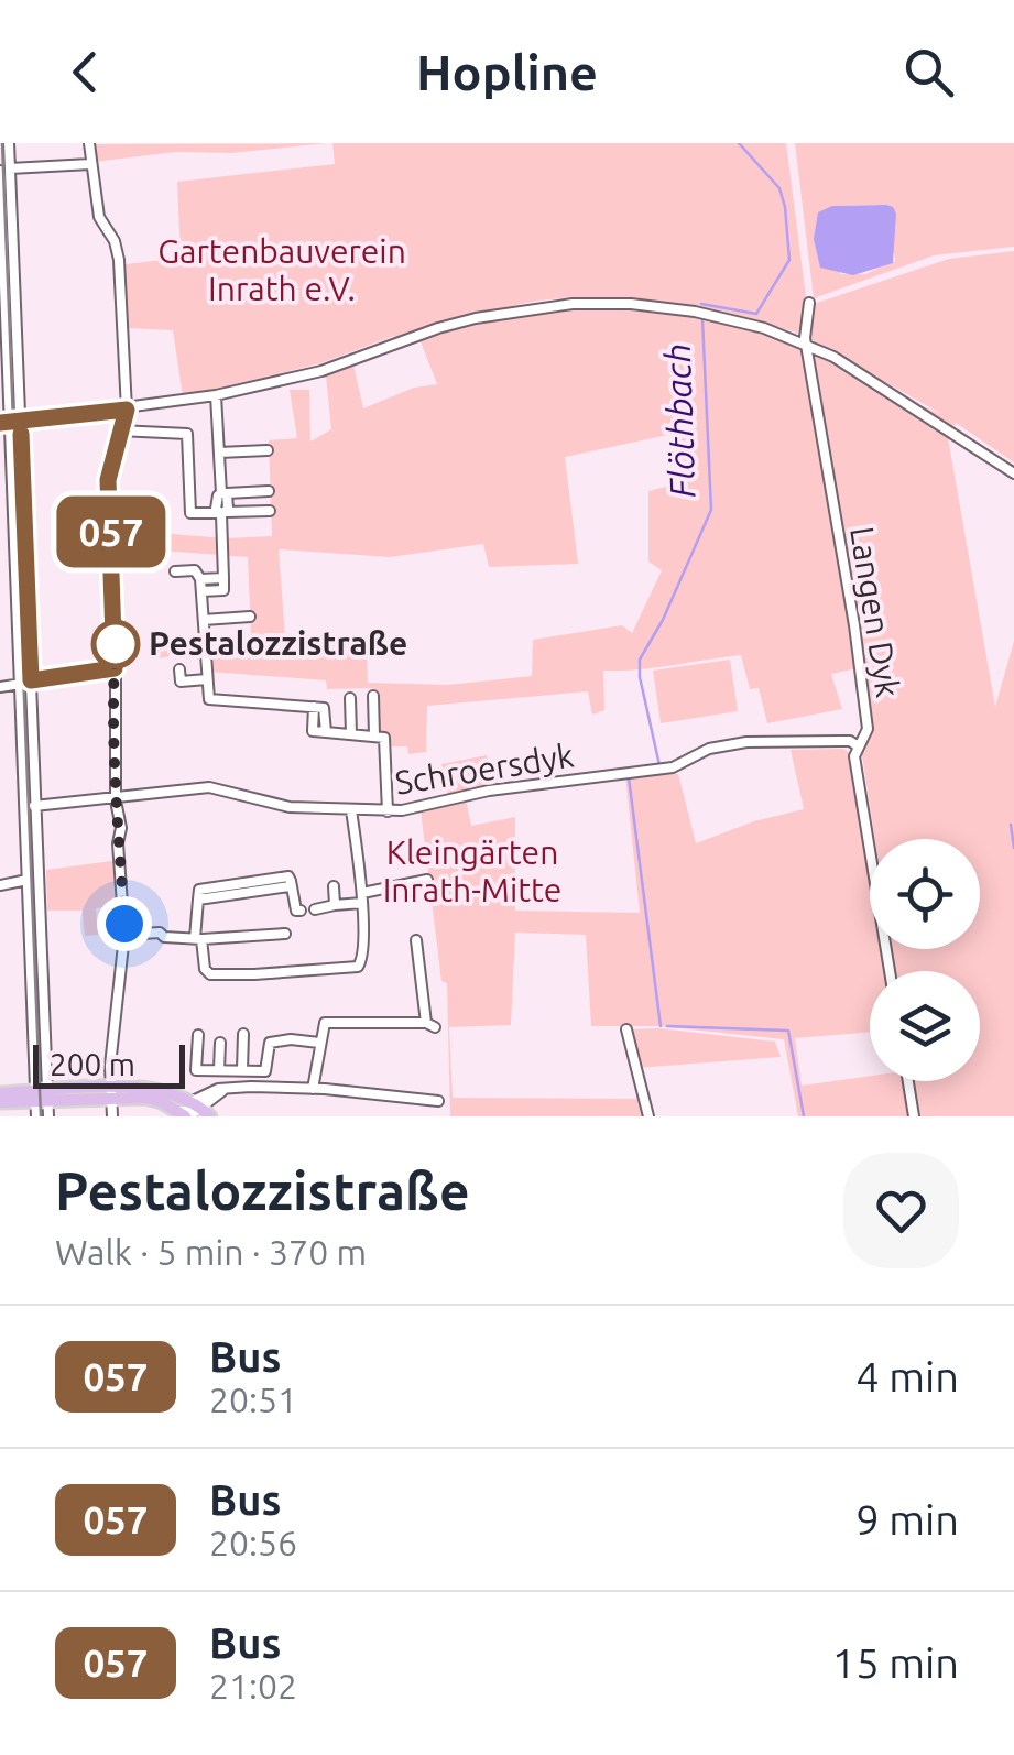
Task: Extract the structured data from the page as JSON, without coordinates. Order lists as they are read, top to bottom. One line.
{"streets":{"street":["Langen Dyk","Schroersdyk"]},"crossings":[["Langen Dyk","Schroersdyk"]],"water":["Flöthbach"],"parks":["Gartenbauverein Inrath e.V.","Kleingärten Inrath-Mitte"],"places":["Pestalozzistraße"],"lines":["bus line 057"],"scale_bar":"200 m","page":{"header":"Hopline","on_map":"057","scale":"200 m","heading":["Pestalozzistraße","Walk · 5 min · 370 m"],"list":[{"mark":"057","name":"Bus","note":"20:51","value":"4 min"},{"mark":"057","name":"Bus","note":"20:56","value":"9 min"},{"mark":"057","name":"Bus","note":"21:02","value":"15 min"}]}}
